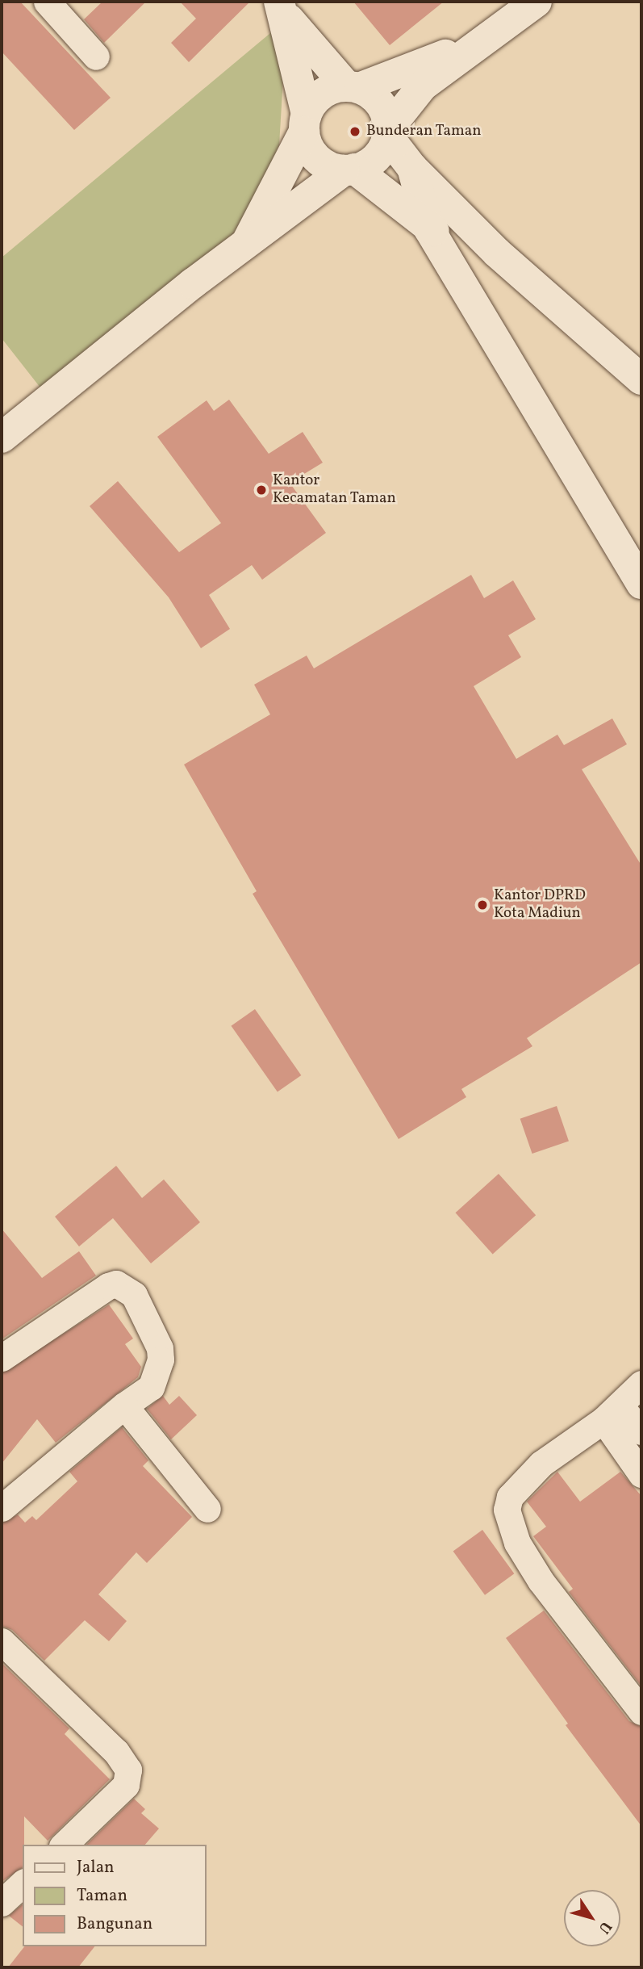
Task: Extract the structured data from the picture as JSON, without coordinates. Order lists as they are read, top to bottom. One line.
{"places":["Bunderan Taman","Kantor Kecamatan Taman","Kantor DPRD Kota Madiun"],"legend":["Jalan","Taman","Bangunan"],"north":"bottom right"}
